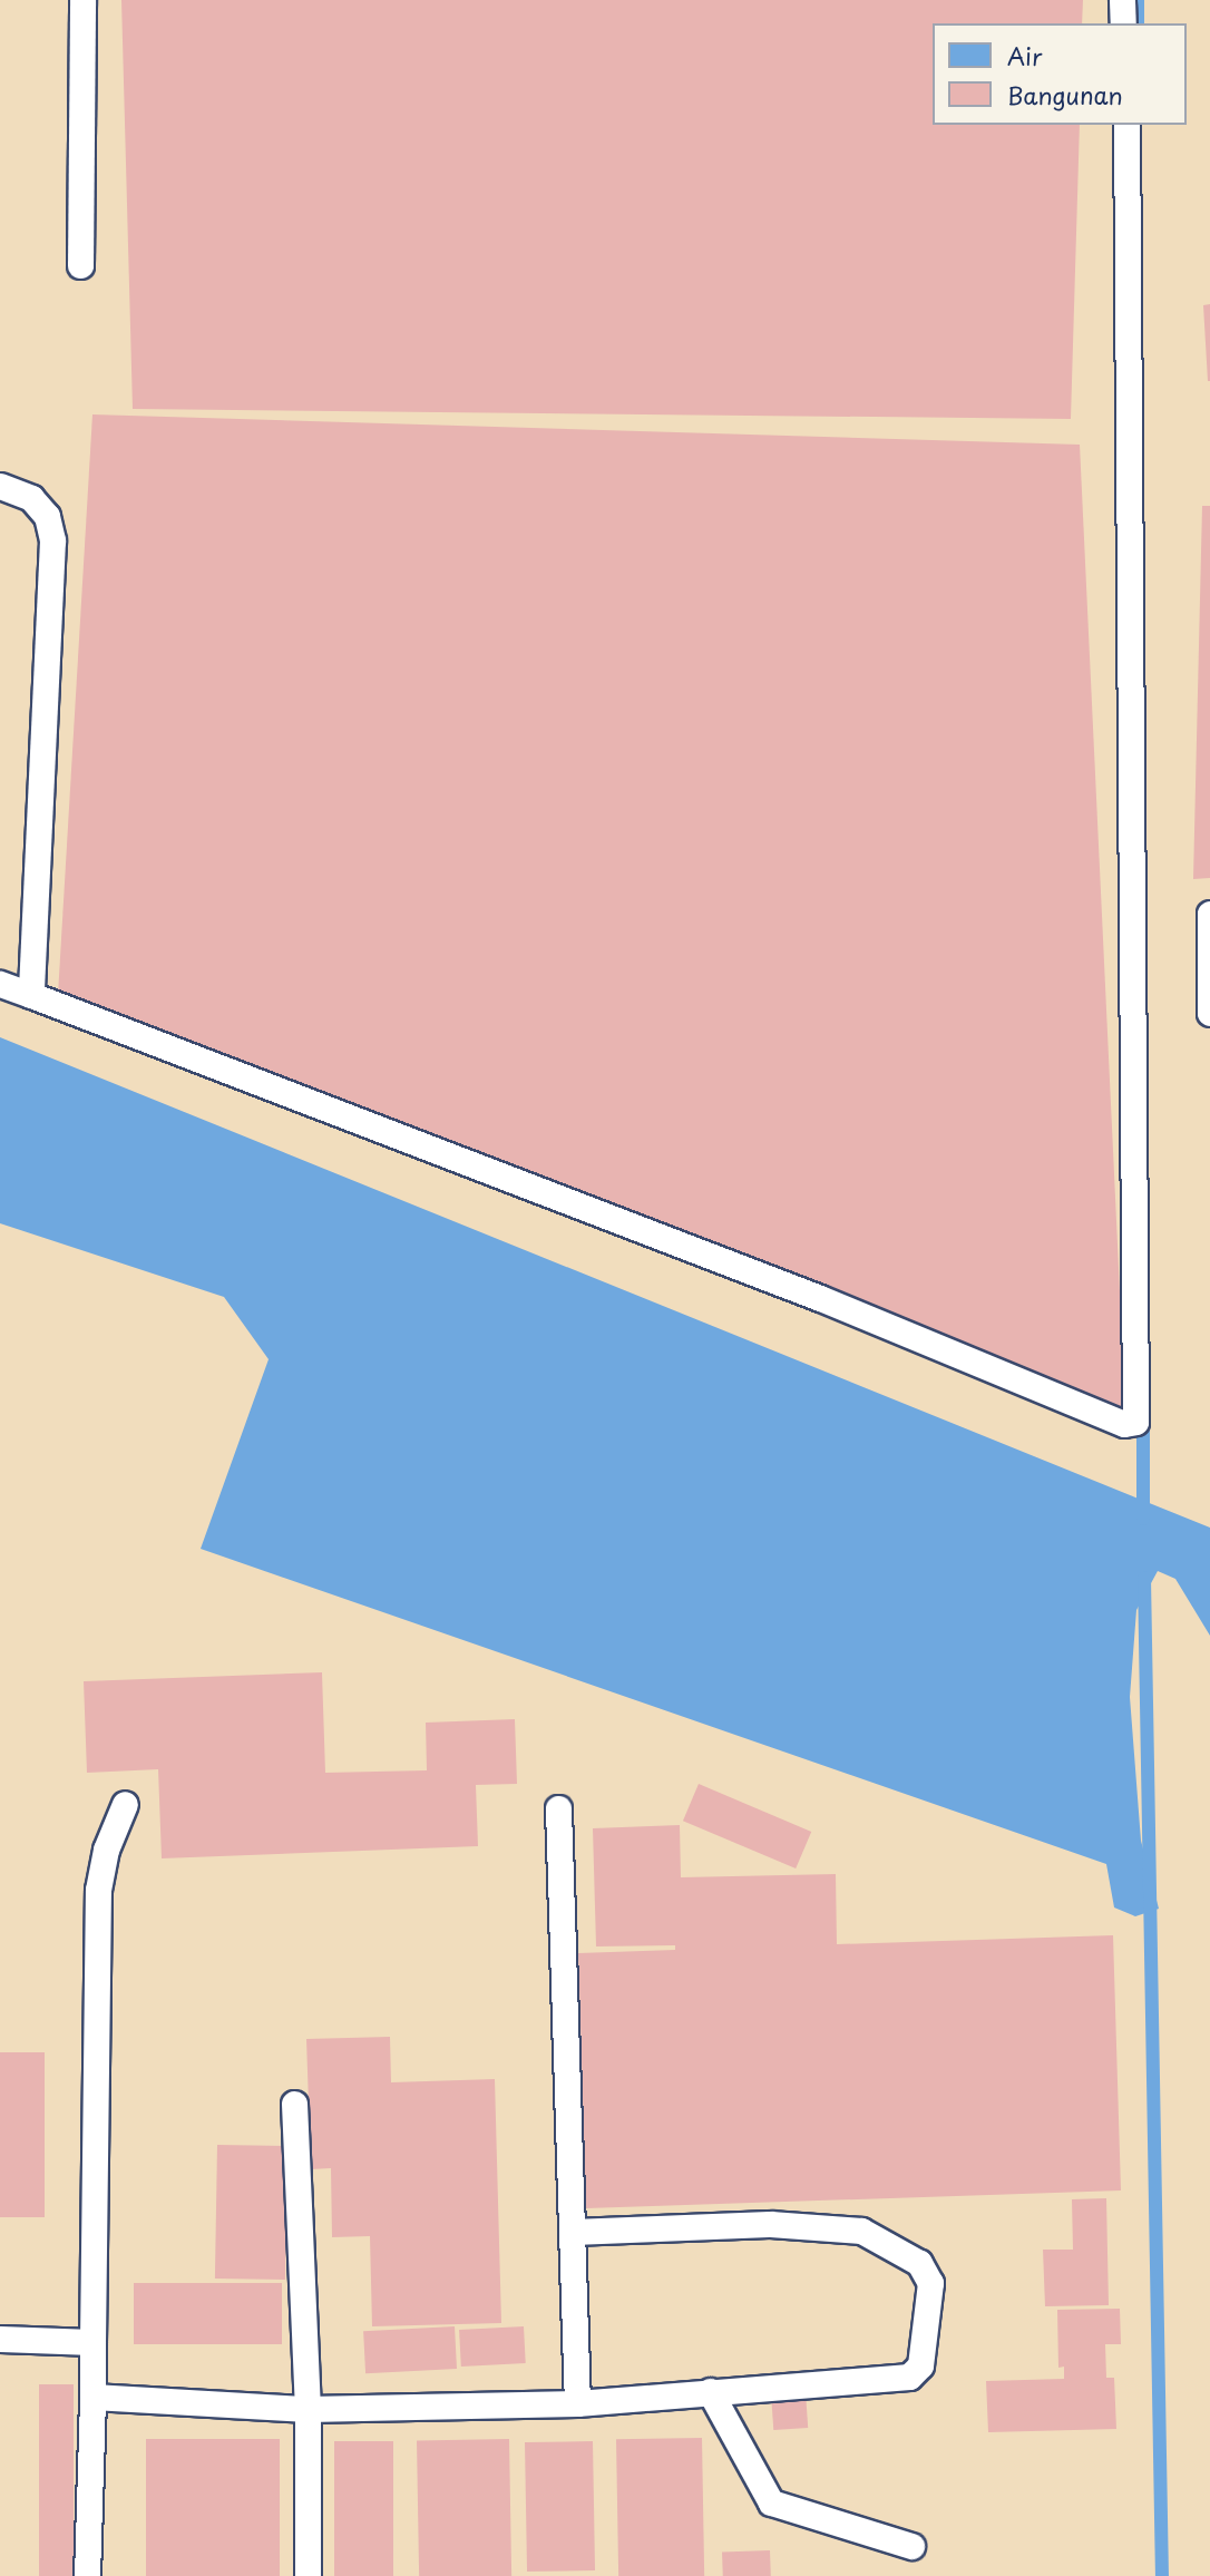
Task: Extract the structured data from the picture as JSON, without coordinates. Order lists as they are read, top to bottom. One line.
{"legend":["Air","Bangunan"]}
